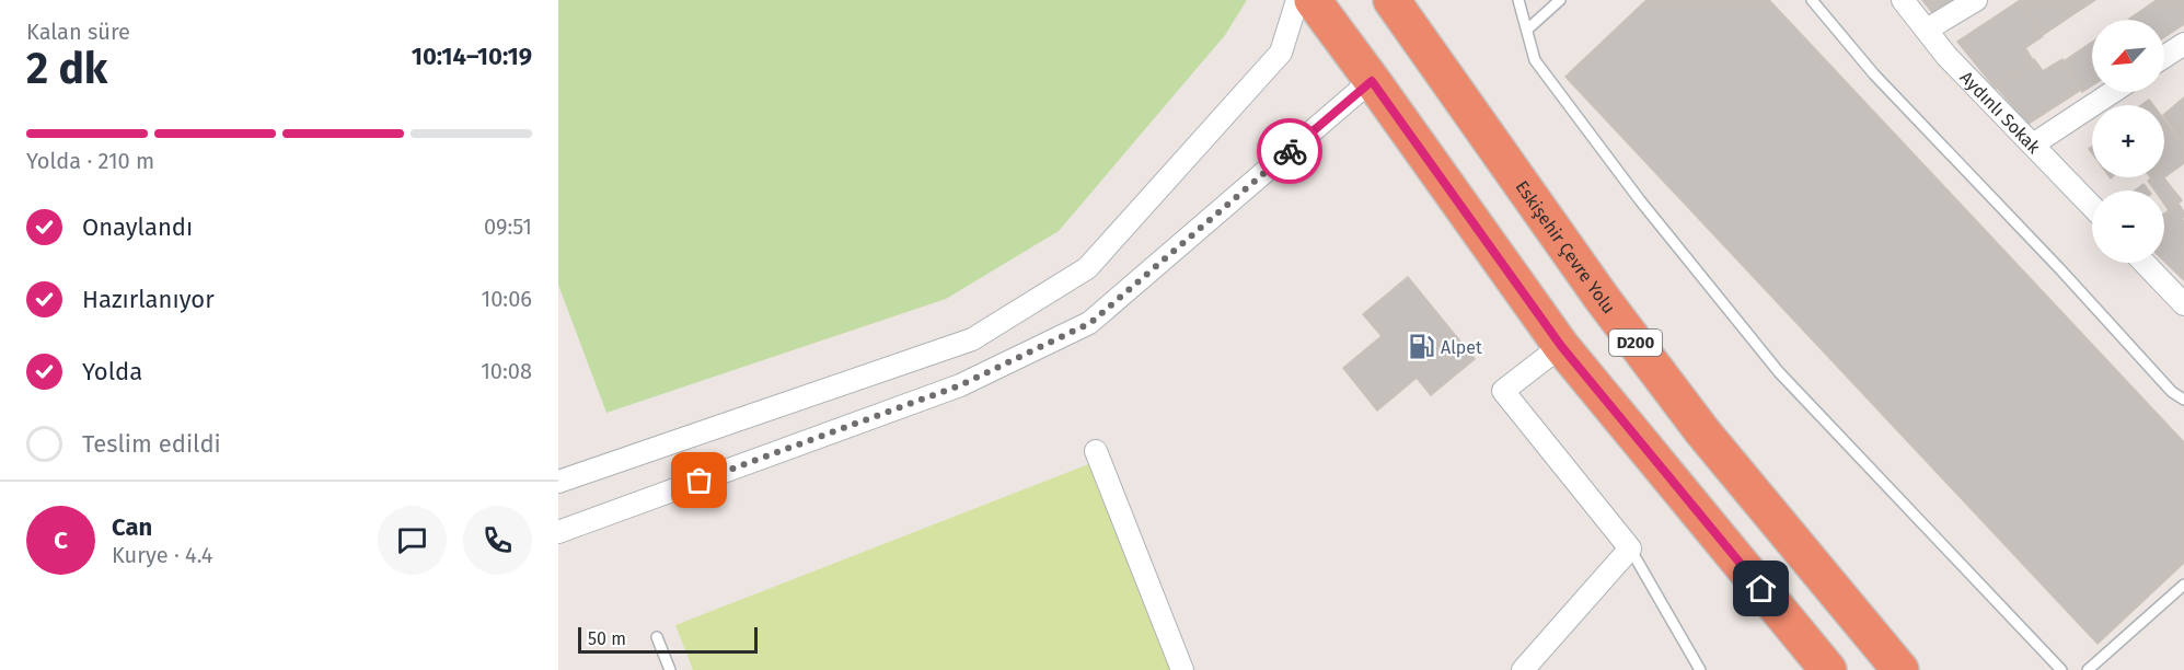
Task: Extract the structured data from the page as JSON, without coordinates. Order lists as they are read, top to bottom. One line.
{"streets":{"highway":["Eskişehir Çevre Yolu","D200"],"street":["Aydınlı Sokak"]},"places":{"fuel station":["Alpet"]},"scale_bar":"50 m","north":"bottom left","page":{"heading":["2 dk","Kalan süre","10:14–10:19"],"panel":["Can","Kurye · 4.4"],"map_buttons":["+","−"],"bar":"Yolda · 210 m","list":[["Onaylandı","09:51"],["Hazırlanıyor","10:06"],["Yolda","10:08"],"Teslim edildi"],"round":"C","scale":"50 m"}}
